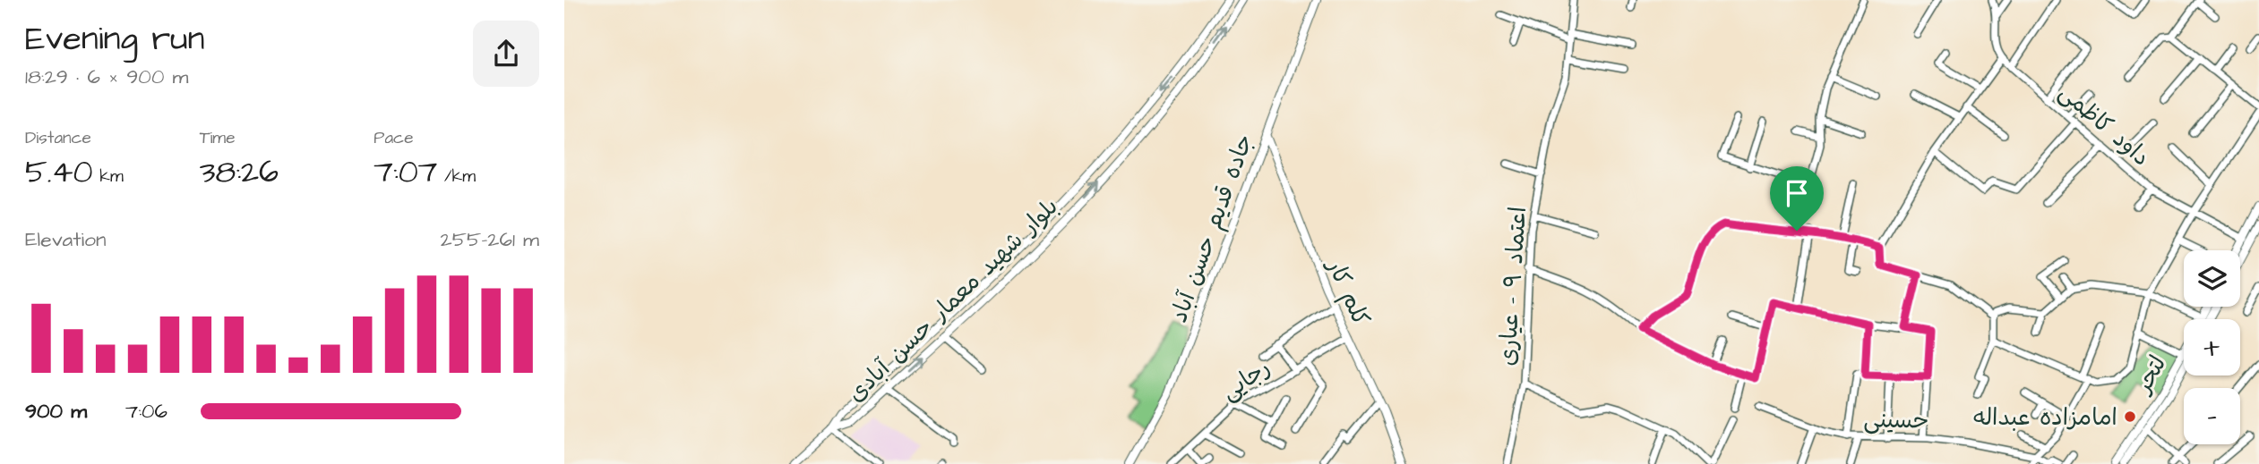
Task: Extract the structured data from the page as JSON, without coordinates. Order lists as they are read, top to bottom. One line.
{"streets":{"street":["داود کاظمی","جاده قدیم حسن آباد","اعتماد ۹ - عیاری","کلم کار","بلوار شهید معمار حسن آبادی","لتحر","رجایی","حسینی"]},"crossings":[["جاده قدیم حسن آباد","کلم کار"],["کلم کار","رجایی"]],"places":["امامزاده عبداله"],"page":{"heading":["Evening run","18:29 · 6 × 900 m"],"stats":[["Distance","5.40 km"],["Time","38:26"],["Pace","7:07 /km"]],"chart":["Elevation","255–261 m"],"map_buttons":["+","−"],"list":[{"name":"900 m","note":"7:06"}]}}
